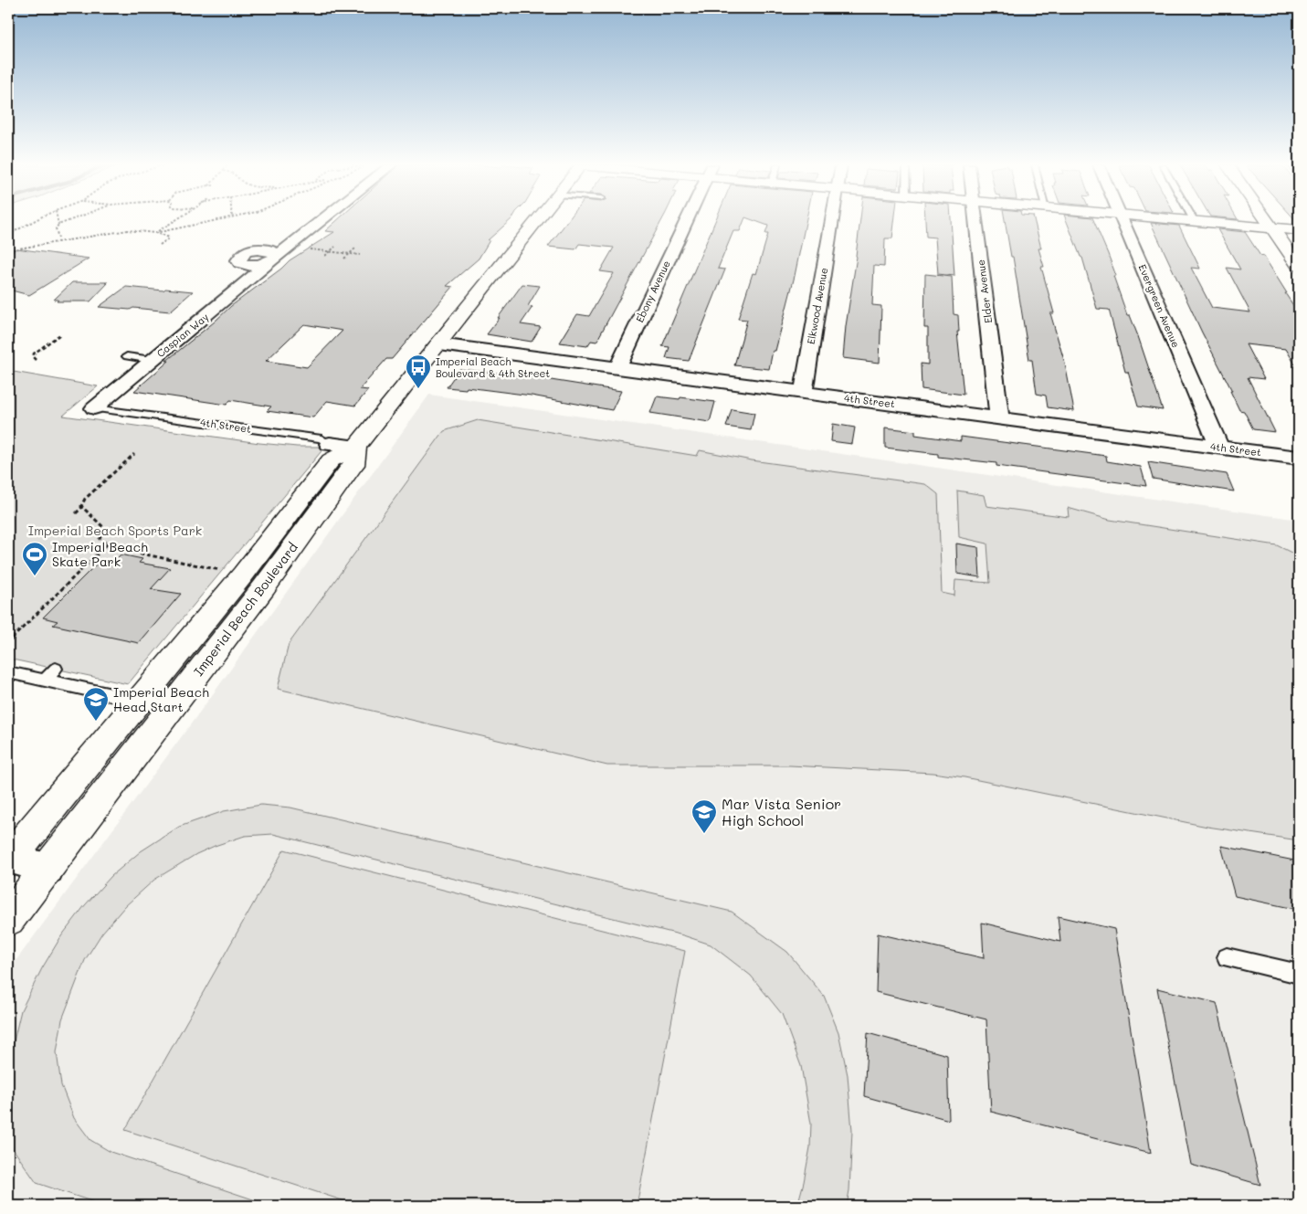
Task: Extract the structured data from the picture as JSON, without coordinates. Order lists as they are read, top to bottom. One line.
{"streets":{"main road":["Imperial Beach Boulevard"],"street":["Ebony Avenue","Elder Avenue","Elkwood Avenue","Evergreen Avenue","Caspian Way","4th Street"]},"crossings":[["Ebony Avenue","4th Street"],["Elder Avenue","4th Street"],["Elkwood Avenue","4th Street"],["Evergreen Avenue","4th Street"],["Caspian Way","4th Street"],["4th Street","Imperial Beach Boulevard"]],"parks":["Imperial Beach Sports Park"],"places":{"bus stop":["Imperial Beach Boulevard & 4th Street"],"sports":["Imperial Beach Skate Park"],"school or university":["Imperial Beach Head Start","Mar Vista Senior High School"]}}
